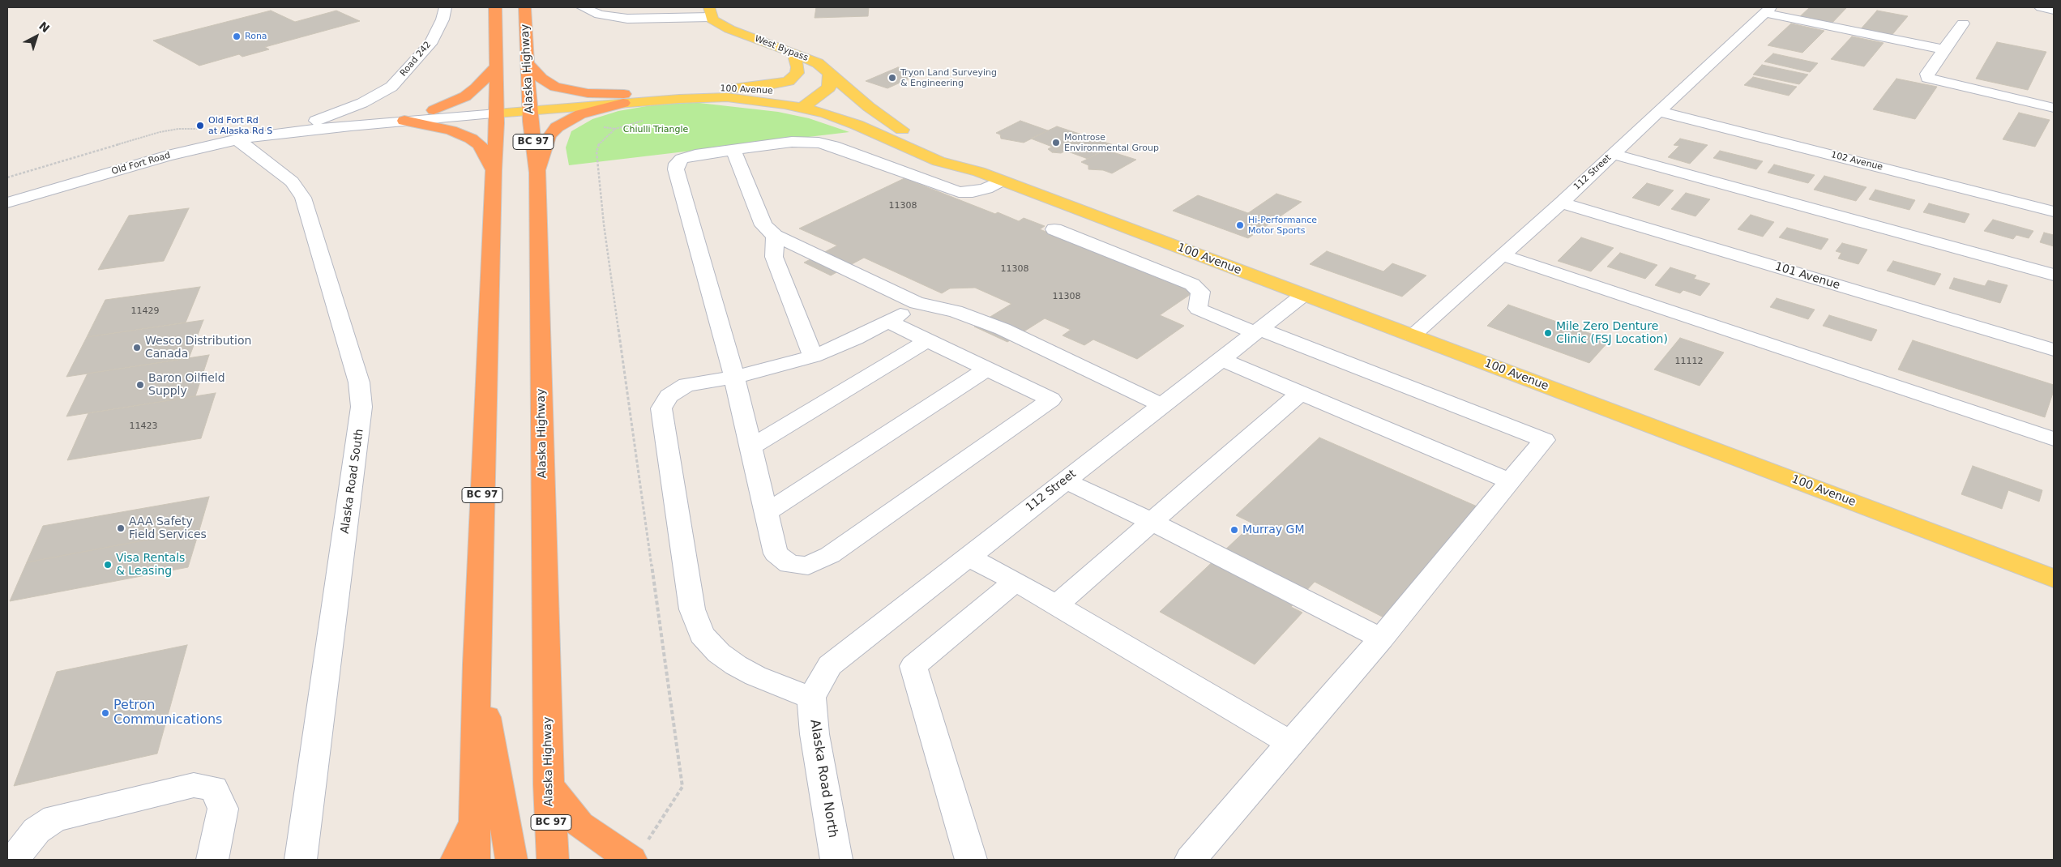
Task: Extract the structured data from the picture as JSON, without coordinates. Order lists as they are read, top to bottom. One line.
{"streets":{"highway":["Alaska Highway","BC 97"],"main road":["West Bypass","100 Avenue"],"street":["Road 242","102 Avenue","Old Fort Road","112 Street","101 Avenue","Alaska Road South","Alaska Road North"]},"crossings":[["West Bypass","100 Avenue"],["Road 242","Old Fort Road"],["Alaska Highway","100 Avenue"],["100 Avenue","BC 97"],["100 Avenue","Old Fort Road"],["100 Avenue","112 Street"],["BC 97","Old Fort Road"],["102 Avenue","112 Street"],["Old Fort Road","Alaska Road South"],["112 Street","101 Avenue"],["112 Street","Alaska Road North"]],"parks":["Chiulli Triangle"],"places":["Rona","Tryon Land Surveying & Engineering","Old Fort Rd at Alaska Rd S","Montrose Environmental Group","Hi-Performance Motor Sports","Mile Zero Denture Clinic (FSJ Location)","Wesco Distribution Canada","Baron Oilfield Supply","AAA Safety Field Services","Murray GM","Visa Rentals & Leasing","Petron Communications"],"house_numbers":["11308","11308","11308","11429","11112","11423"],"north":"top right"}
